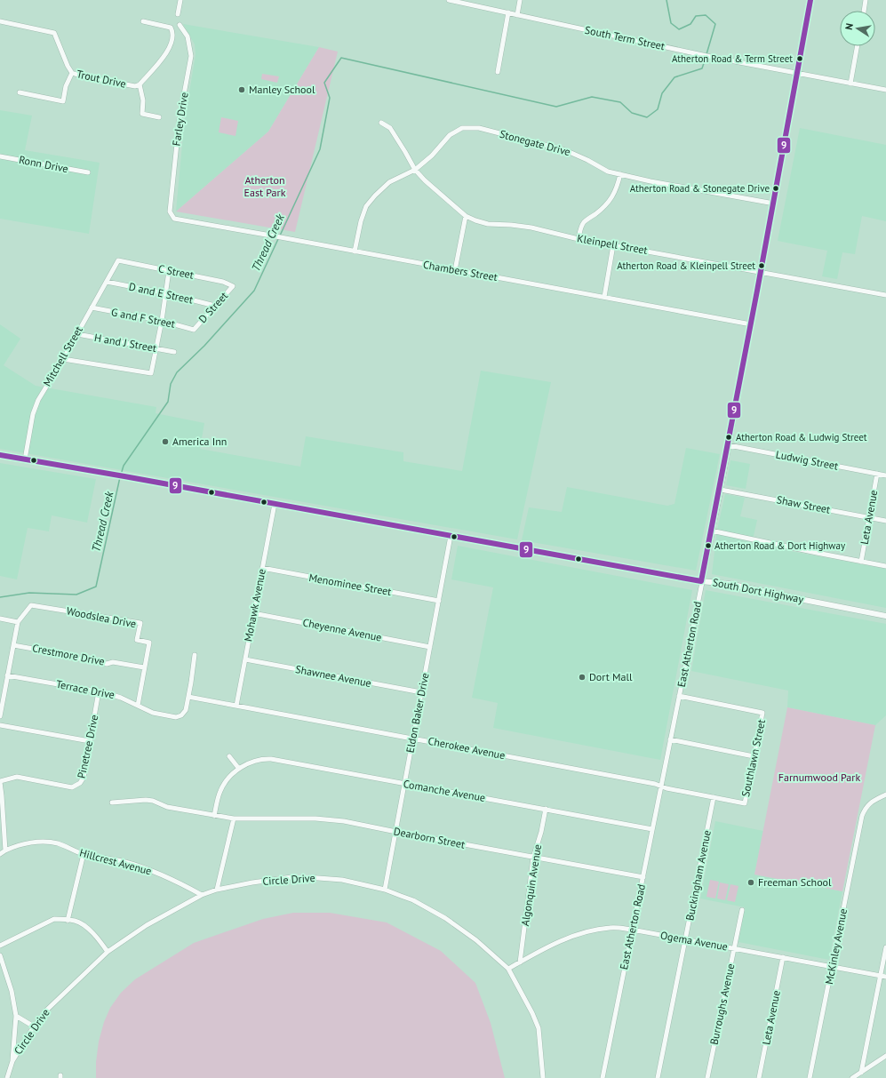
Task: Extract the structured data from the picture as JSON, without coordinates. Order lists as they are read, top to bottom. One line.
{"streets":{"main road":["South Dort Highway"],"street":["South Term Street","Trout Drive","Farley Drive","Stonegate Drive","Ronn Drive","Kleinpell Street","Chambers Street","C Street","D and E Street","D Street","G and F Street","H and J Street","Mitchell Street","Ludwig Street","Shaw Street","Leta Avenue","Menominee Street","Mohawk Avenue","Woodslea Drive","Cheyenne Avenue","East Atherton Road","Crestmore Drive","Shawnee Avenue","Terrace Drive","Eldon Baker Drive","Pinetree Drive","Cherokee Avenue","Southlawn Street","Comanche Avenue","Dearborn Street","Hillcrest Avenue","Buckingham Avenue","Circle Drive","Algonquin Avenue","Ogema Avenue","McKinley Avenue","Burroughs Avenue"]},"crossings":[["South Term Street","East Atherton Road"],["Farley Drive","Chambers Street"],["Stonegate Drive","Kleinpell Street"],["Stonegate Drive","Chambers Street"],["Stonegate Drive","East Atherton Road"],["Kleinpell Street","East Atherton Road"],["Chambers Street","East Atherton Road"],["C Street","D Street"],["C Street","Mitchell Street"],["D and E Street","D Street"],["D and E Street","Mitchell Street"],["D Street","G and F Street"],["G and F Street","Mitchell Street"],["H and J Street","Mitchell Street"],["Mitchell Street","South Dort Highway"],["Ludwig Street","Leta Avenue"],["Ludwig Street","East Atherton Road"],["Shaw Street","Leta Avenue"],["Shaw Street","East Atherton Road"],["Leta Avenue","Ogema Avenue"],["Menominee Street","Mohawk Avenue"],["Menominee Street","Eldon Baker Drive"],["South Dort Highway","Mohawk Avenue"],["South Dort Highway","East Atherton Road"],["South Dort Highway","Eldon Baker Drive"],["Mohawk Avenue","Cheyenne Avenue"],["Mohawk Avenue","Shawnee Avenue"],["Mohawk Avenue","Cherokee Avenue"],["Woodslea Drive","Crestmore Drive"],["Woodslea Drive","Terrace Drive"],["Cheyenne Avenue","Eldon Baker Drive"],["East Atherton Road","Cherokee Avenue"],["East Atherton Road","Southlawn Street"],["East Atherton Road","Comanche Avenue"],["East Atherton Road","Dearborn Street"],["East Atherton Road","Ogema Avenue"],["Shawnee Avenue","Eldon Baker Drive"],["Terrace Drive","Pinetree Drive"],["Terrace Drive","Cherokee Avenue"],["Eldon Baker Drive","Cherokee Avenue"],["Eldon Baker Drive","Comanche Avenue"],["Eldon Baker Drive","Dearborn Street"],["Eldon Baker Drive","Circle Drive"],["Cherokee Avenue","Southlawn Street"],["Cherokee Avenue","Buckingham Avenue"],["Comanche Avenue","Dearborn Street"],["Comanche Avenue","Algonquin Avenue"],["Dearborn Street","Algonquin Avenue"],["Hillcrest Avenue","Circle Drive"],["Buckingham Avenue","Ogema Avenue"],["Circle Drive","Ogema Avenue"],["Algonquin Avenue","Ogema Avenue"],["Ogema Avenue","McKinley Avenue"],["Ogema Avenue","Burroughs Avenue"]],"water":["Thread Creek"],"parks":["Atherton East Park","Farnumwood Park"],"places":["Atherton Road & Term Street","Manley School","Atherton Road & Stonegate Drive","Atherton Road & Kleinpell Street","Atherton Road & Ludwig Street","America Inn","Atherton Road & Dort Highway","Dort Mall","Freeman School"],"lines":["transit line 9"],"north":"left"}
